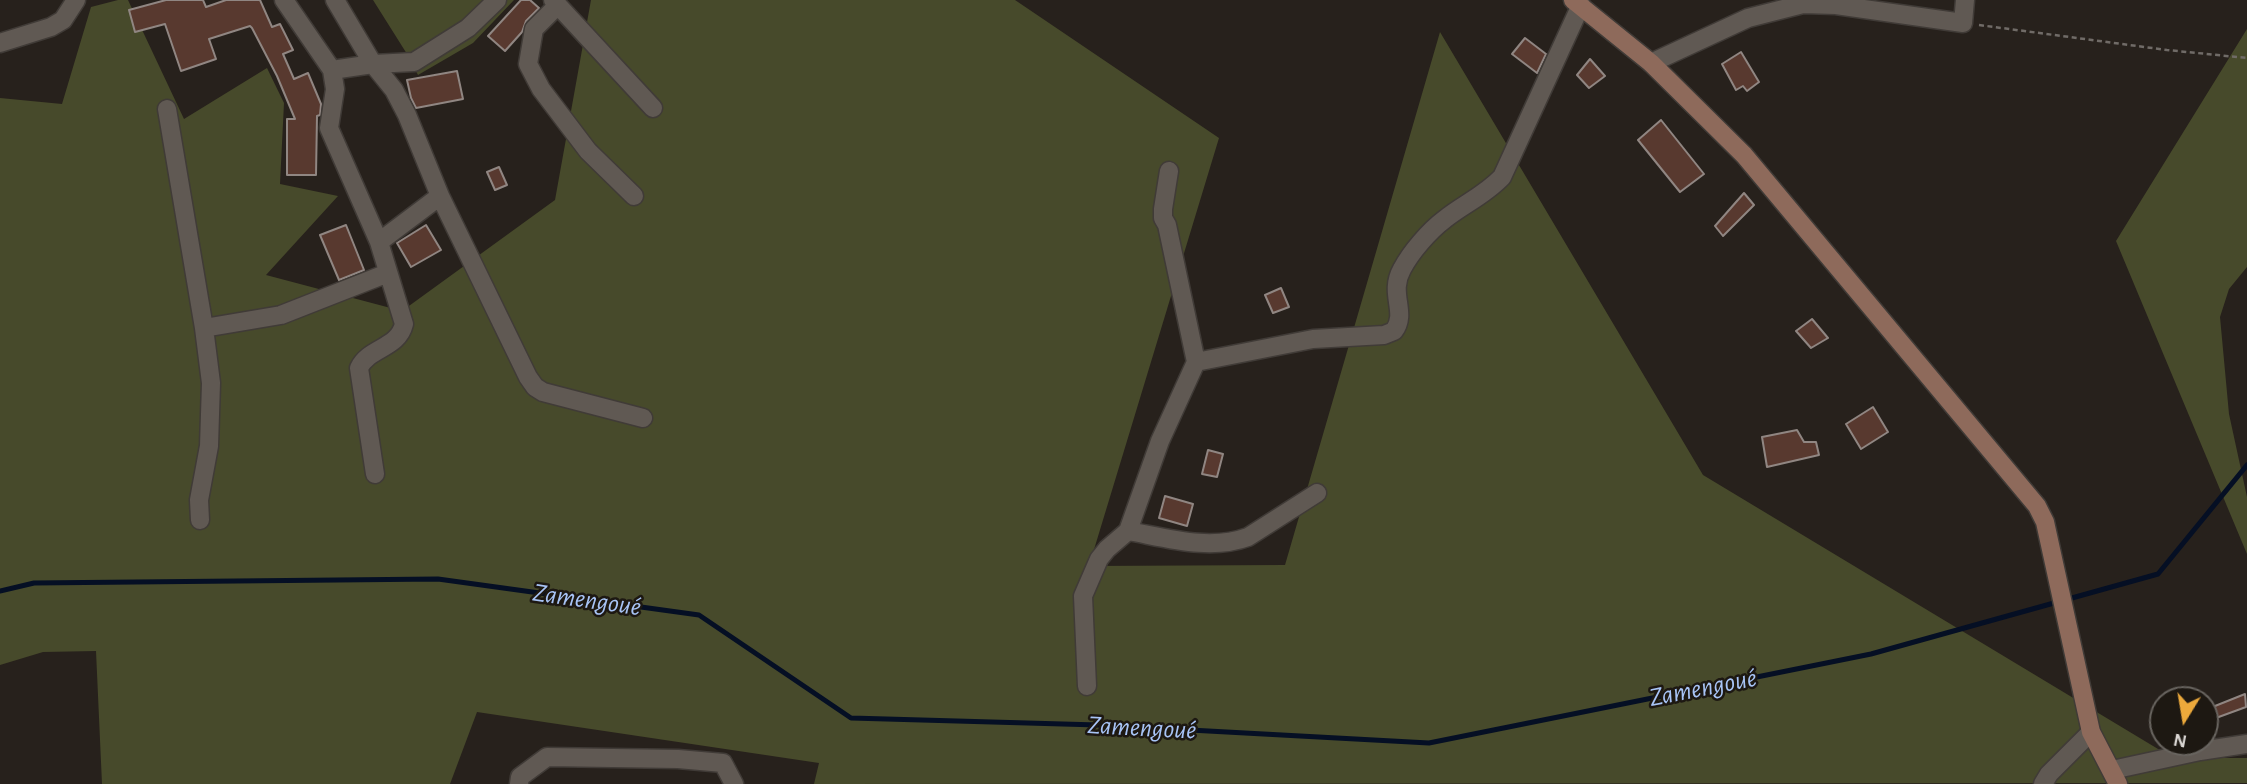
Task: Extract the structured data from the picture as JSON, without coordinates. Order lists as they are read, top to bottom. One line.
{"water":["Zamengoué"],"north":"bottom"}
